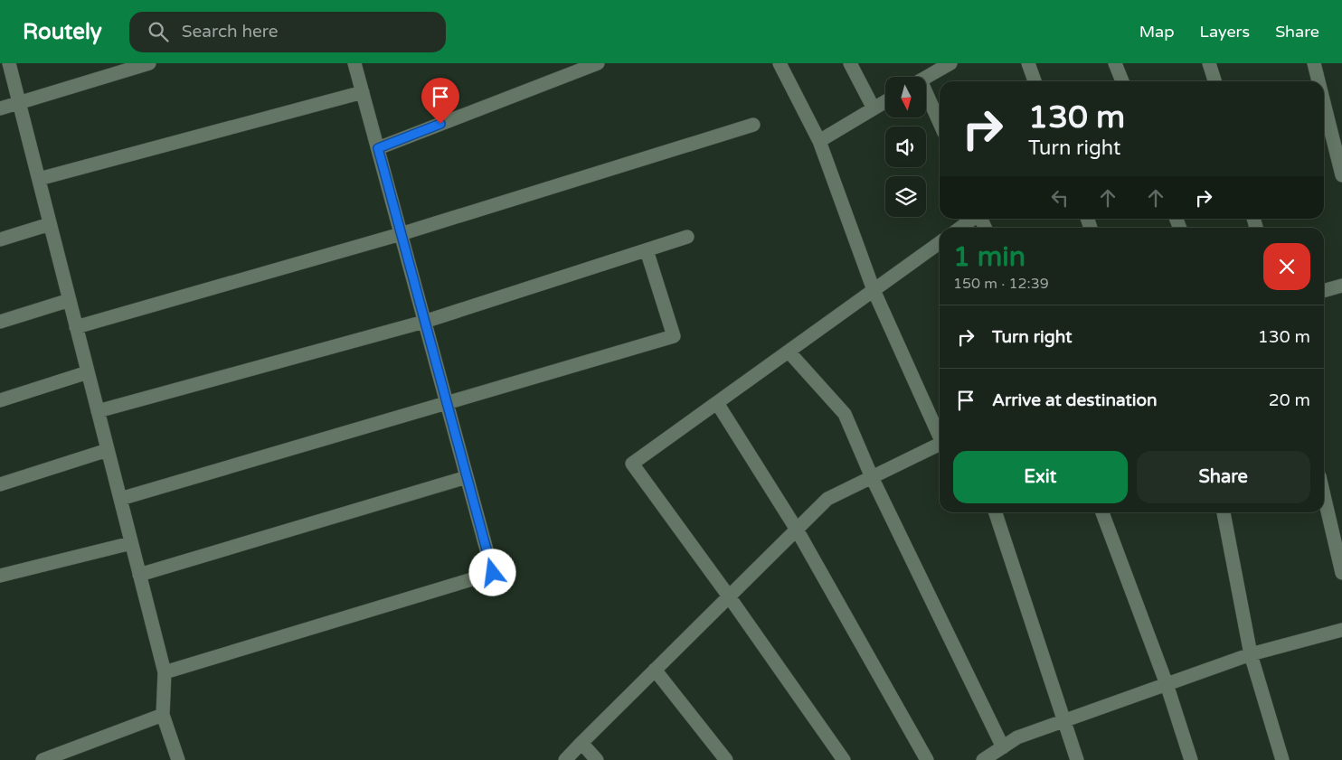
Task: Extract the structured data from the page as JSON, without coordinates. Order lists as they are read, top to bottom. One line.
{"north":"bottom","page":{"header":"Routely","search":"Search here","nav":["Map","Layers","Share"],"turn":["130 m","Turn right"],"heading":["1 min","150 m · 12:39"],"list":[{"name":"Turn right","value":"130 m"},{"name":"Arrive at destination","value":"20 m"}],"buttons":["Exit","Share"]}}
